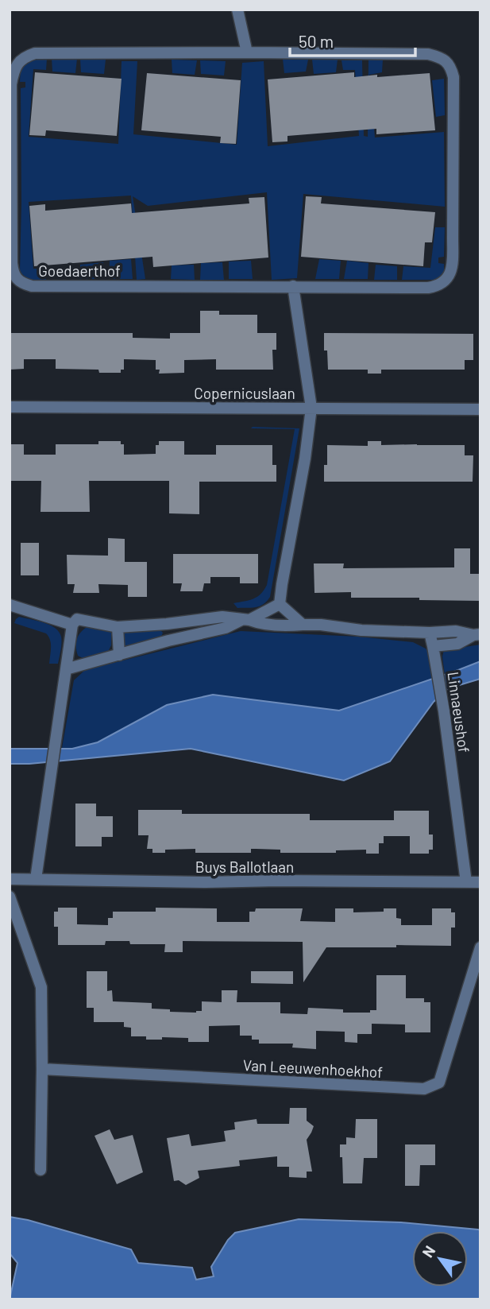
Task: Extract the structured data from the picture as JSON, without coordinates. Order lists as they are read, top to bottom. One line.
{"streets":{"street":["Goedaerthof","Copernicuslaan","Linnaeushof","Buys Ballotlaan","Van Leeuwenhoekhof"]},"crossings":[["Linnaeushof","Buys Ballotlaan"]],"scale_bar":"50 m","north":"top left"}
